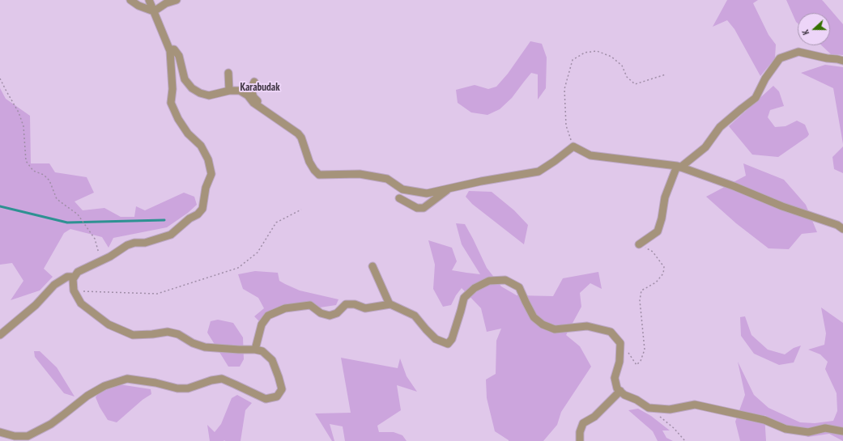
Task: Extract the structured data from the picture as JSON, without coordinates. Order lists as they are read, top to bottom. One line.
{"districts":["Karabudak"],"north":"left"}
